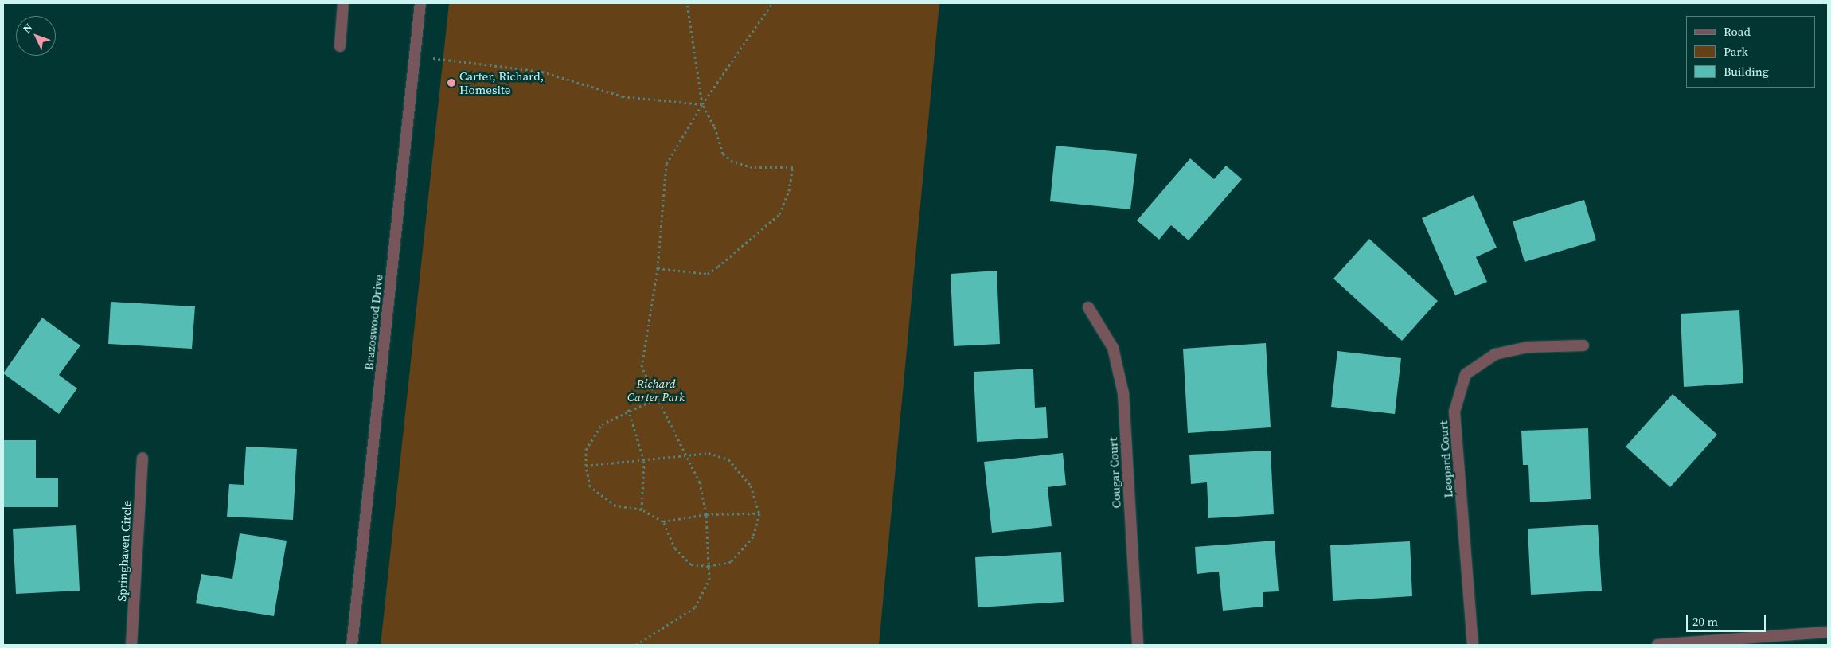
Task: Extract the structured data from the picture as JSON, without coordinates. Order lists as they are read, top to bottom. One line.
{"streets":{"street":["Brazoswood Drive","Leopard Court","Cougar Court","Springhaven Circle"]},"parks":["Richard Carter Park"],"places":["Carter, Richard, Homesite"],"legend":["Road","Park","Building"],"scale_bar":"20 m","north":"top left"}
